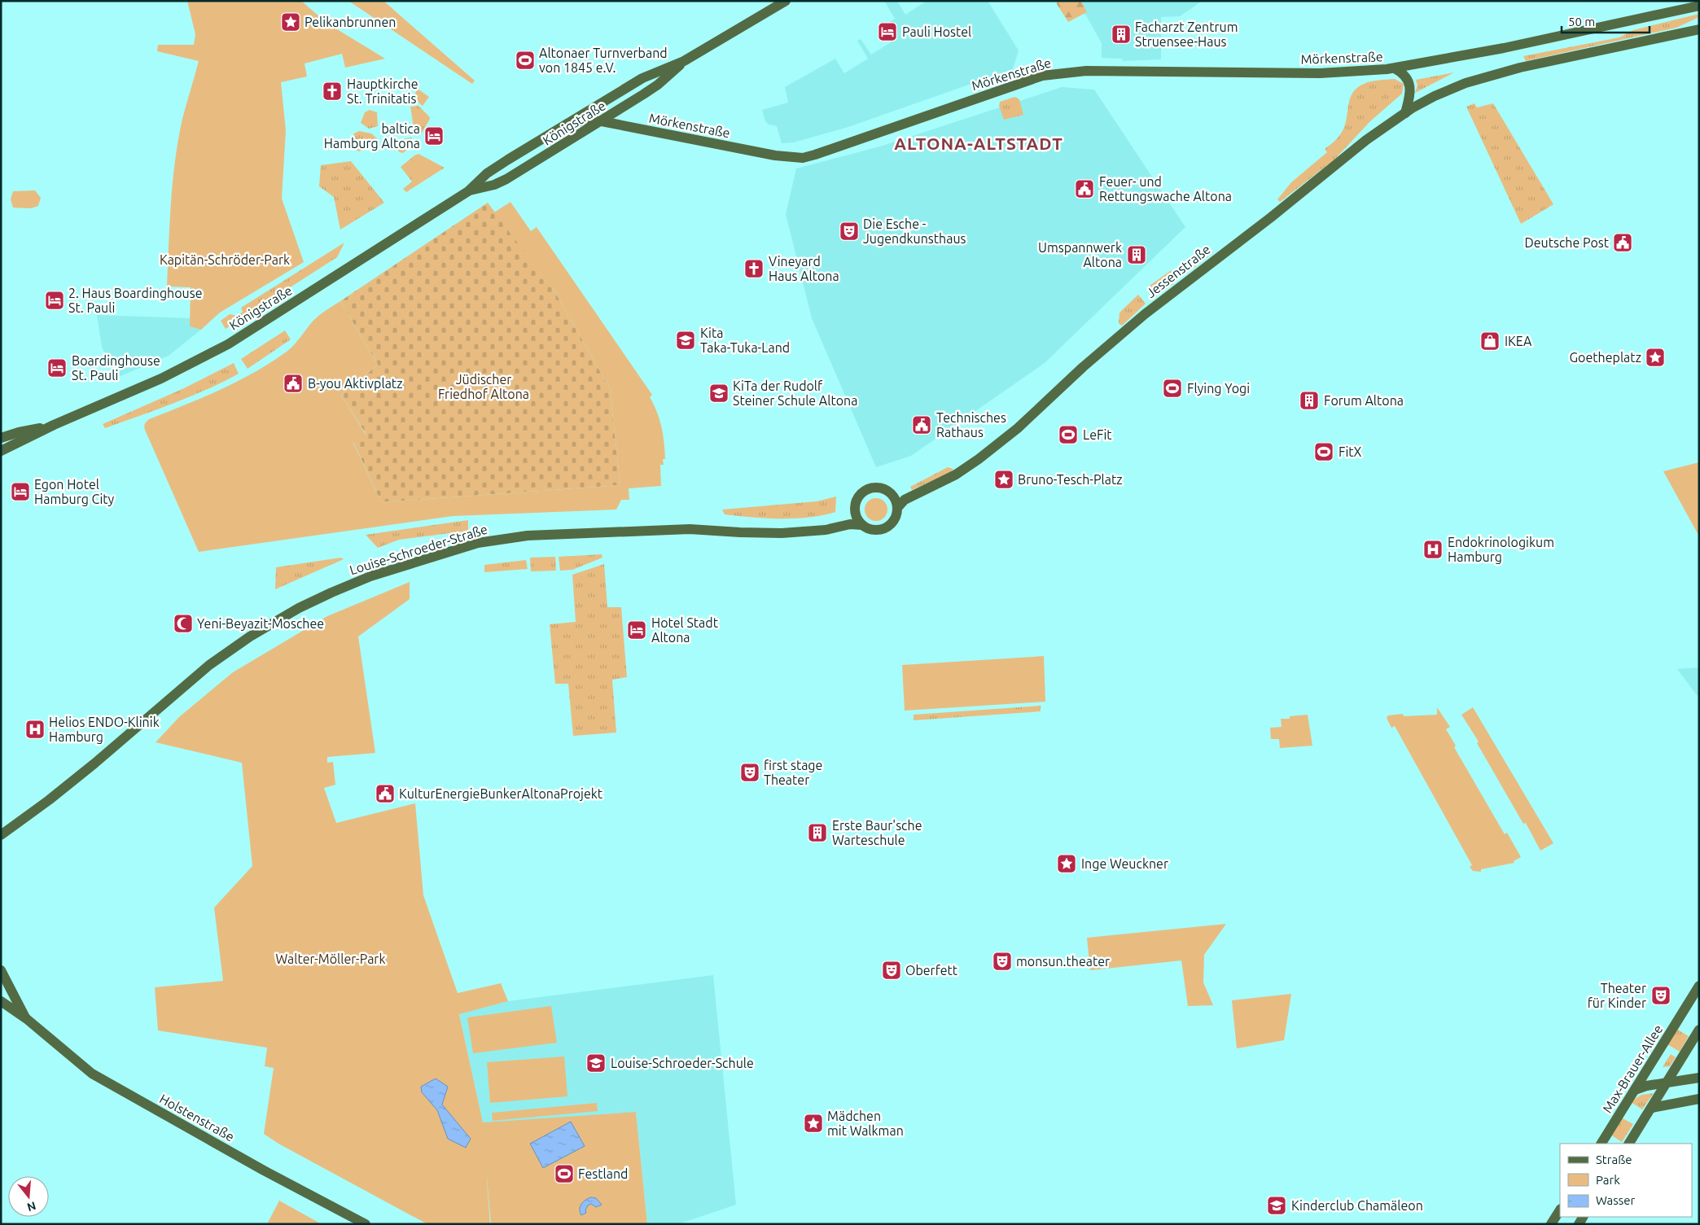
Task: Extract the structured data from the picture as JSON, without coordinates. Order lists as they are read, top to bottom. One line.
{"streets":{"street":["Mörkenstraße","Königstraße","Jessenstraße","Louise-Schroeder-Straße","Max-Brauer-Allee","Holstenstraße"]},"crossings":[["Mörkenstraße","Königstraße"],["Jessenstraße","Louise-Schroeder-Straße"]],"districts":["ALTONA-ALTSTADT"],"parks":["Kapitän-Schröder-Park","Jüdischer Friedhof Altona","Walter-Möller-Park"],"places":{"place":["Pelikanbrunnen","Goetheplatz","Bruno-Tesch-Platz","Inge Weuckner","Mädchen mit Walkman"],"hotel":["Pauli Hostel","baltica Hamburg Altona","2. Haus Boardinghouse St. Pauli","Boardinghouse St. Pauli","Egon Hotel Hamburg City","Hotel Stadt Altona"],"building":["Facharzt Zentrum Struensee-Haus","Umspannwerk Altona","Forum Altona","Erste Baur'sche Warteschule"],"sports":["Altonaer Turnverband von 1845 e.V.","Flying Yogi","LeFit","FitX","Festland"],"church":["Hauptkirche St. Trinitatis","Vineyard Haus Altona"],"public building":["Feuer- und Rettungswache Altona","Deutsche Post","B-you Aktivplatz","Technisches Rathaus","KulturEnergieBunkerAltonaProjekt"],"theatre":["Die Esche - Jugendkunsthaus","first stage Theater","monsun.theater","Oberfett","Theater für Kinder"],"school or university":["Kita Taka-Tuka-Land","KiTa der Rudolf Steiner Schule Altona","Louise-Schroeder-Schule","Kinderclub Chamäleon"],"shop":["IKEA"],"hospital":["Endokrinologikum Hamburg","Helios ENDO-Klinik Hamburg"],"mosque":["Yeni-Beyazit-Moschee"]},"legend":["Straße","Park","Wasser"],"scale_bar":"50 m","north":"bottom"}
